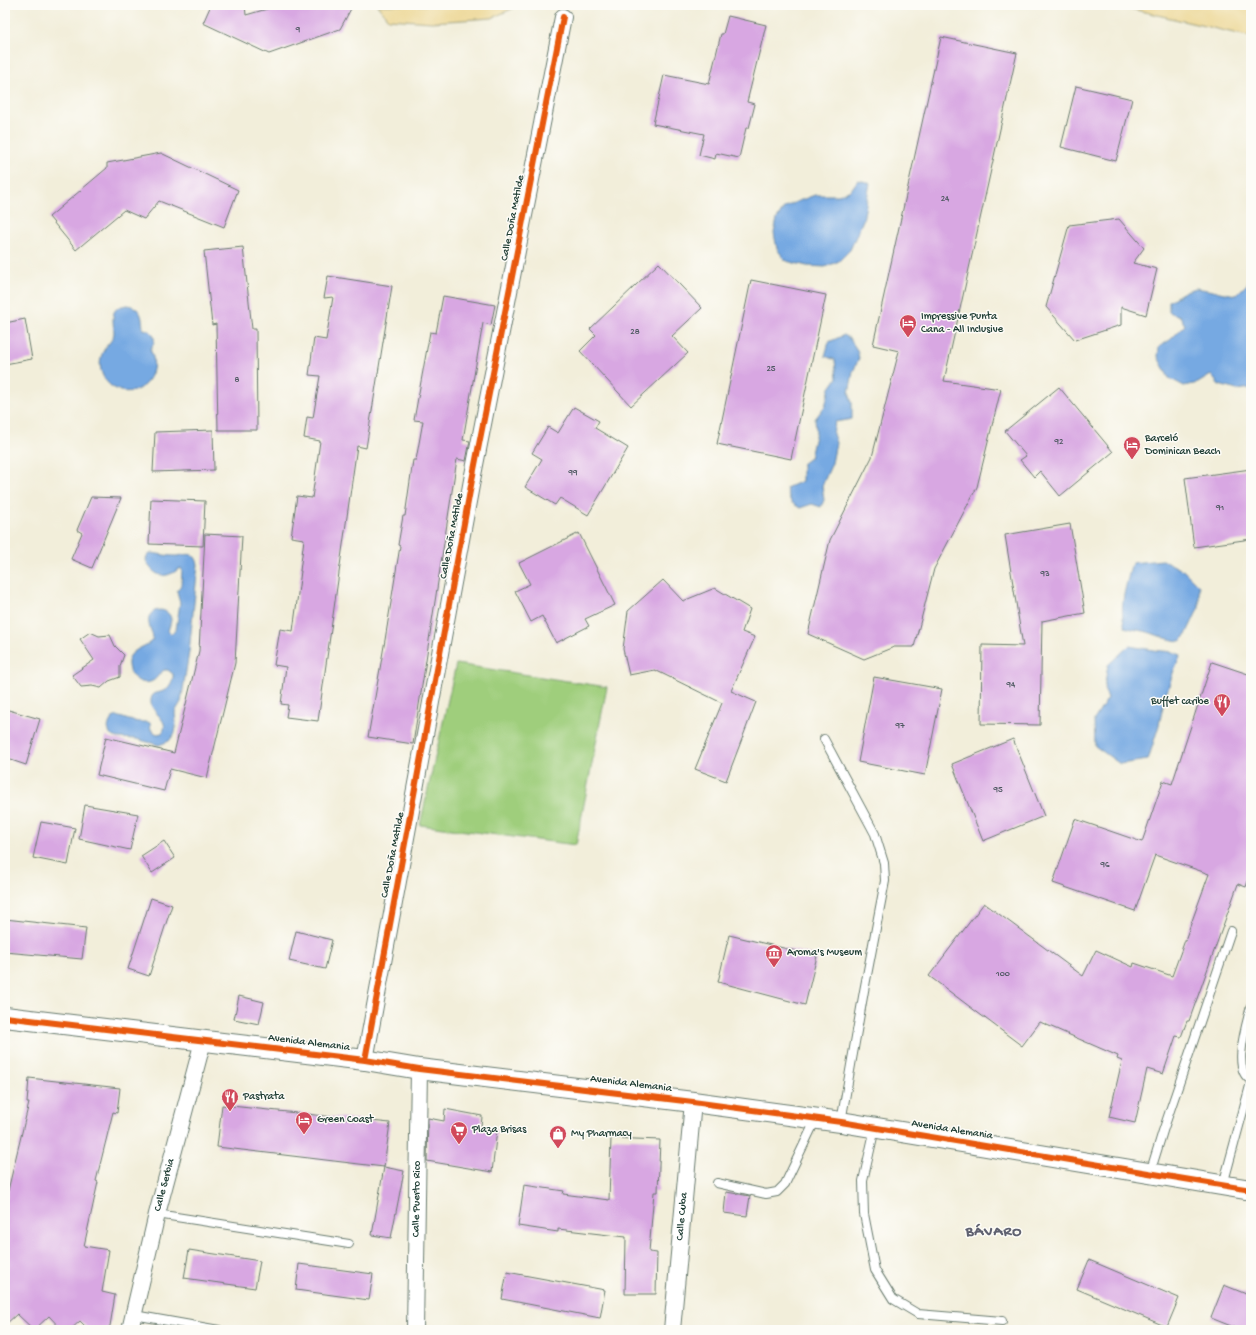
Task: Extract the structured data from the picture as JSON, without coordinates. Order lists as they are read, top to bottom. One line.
{"streets":{"street":["Calle Doña Matilde","Avenida Alemania","Calle Serbia","Calle Puerto Rico","Calle Cuba"]},"crossings":[["Calle Doña Matilde","Avenida Alemania"],["Avenida Alemania","Calle Serbia"],["Avenida Alemania","Calle Puerto Rico"],["Avenida Alemania","Calle Cuba"]],"districts":["BÁVARO"],"places":{"hotel":["Impressive Punta Cana - All Inclusive","Barceló Dominican Beach","Green Coast"],"restaurant":["Buffet caribe","Pastrata"],"museum":["Aroma's Museum"],"supermarket":["Plaza Brisas"],"shop":["My Pharmacy"]},"house_numbers":["9","24","28","25","8","92","99","91","93","94","97","95","96","100"]}
